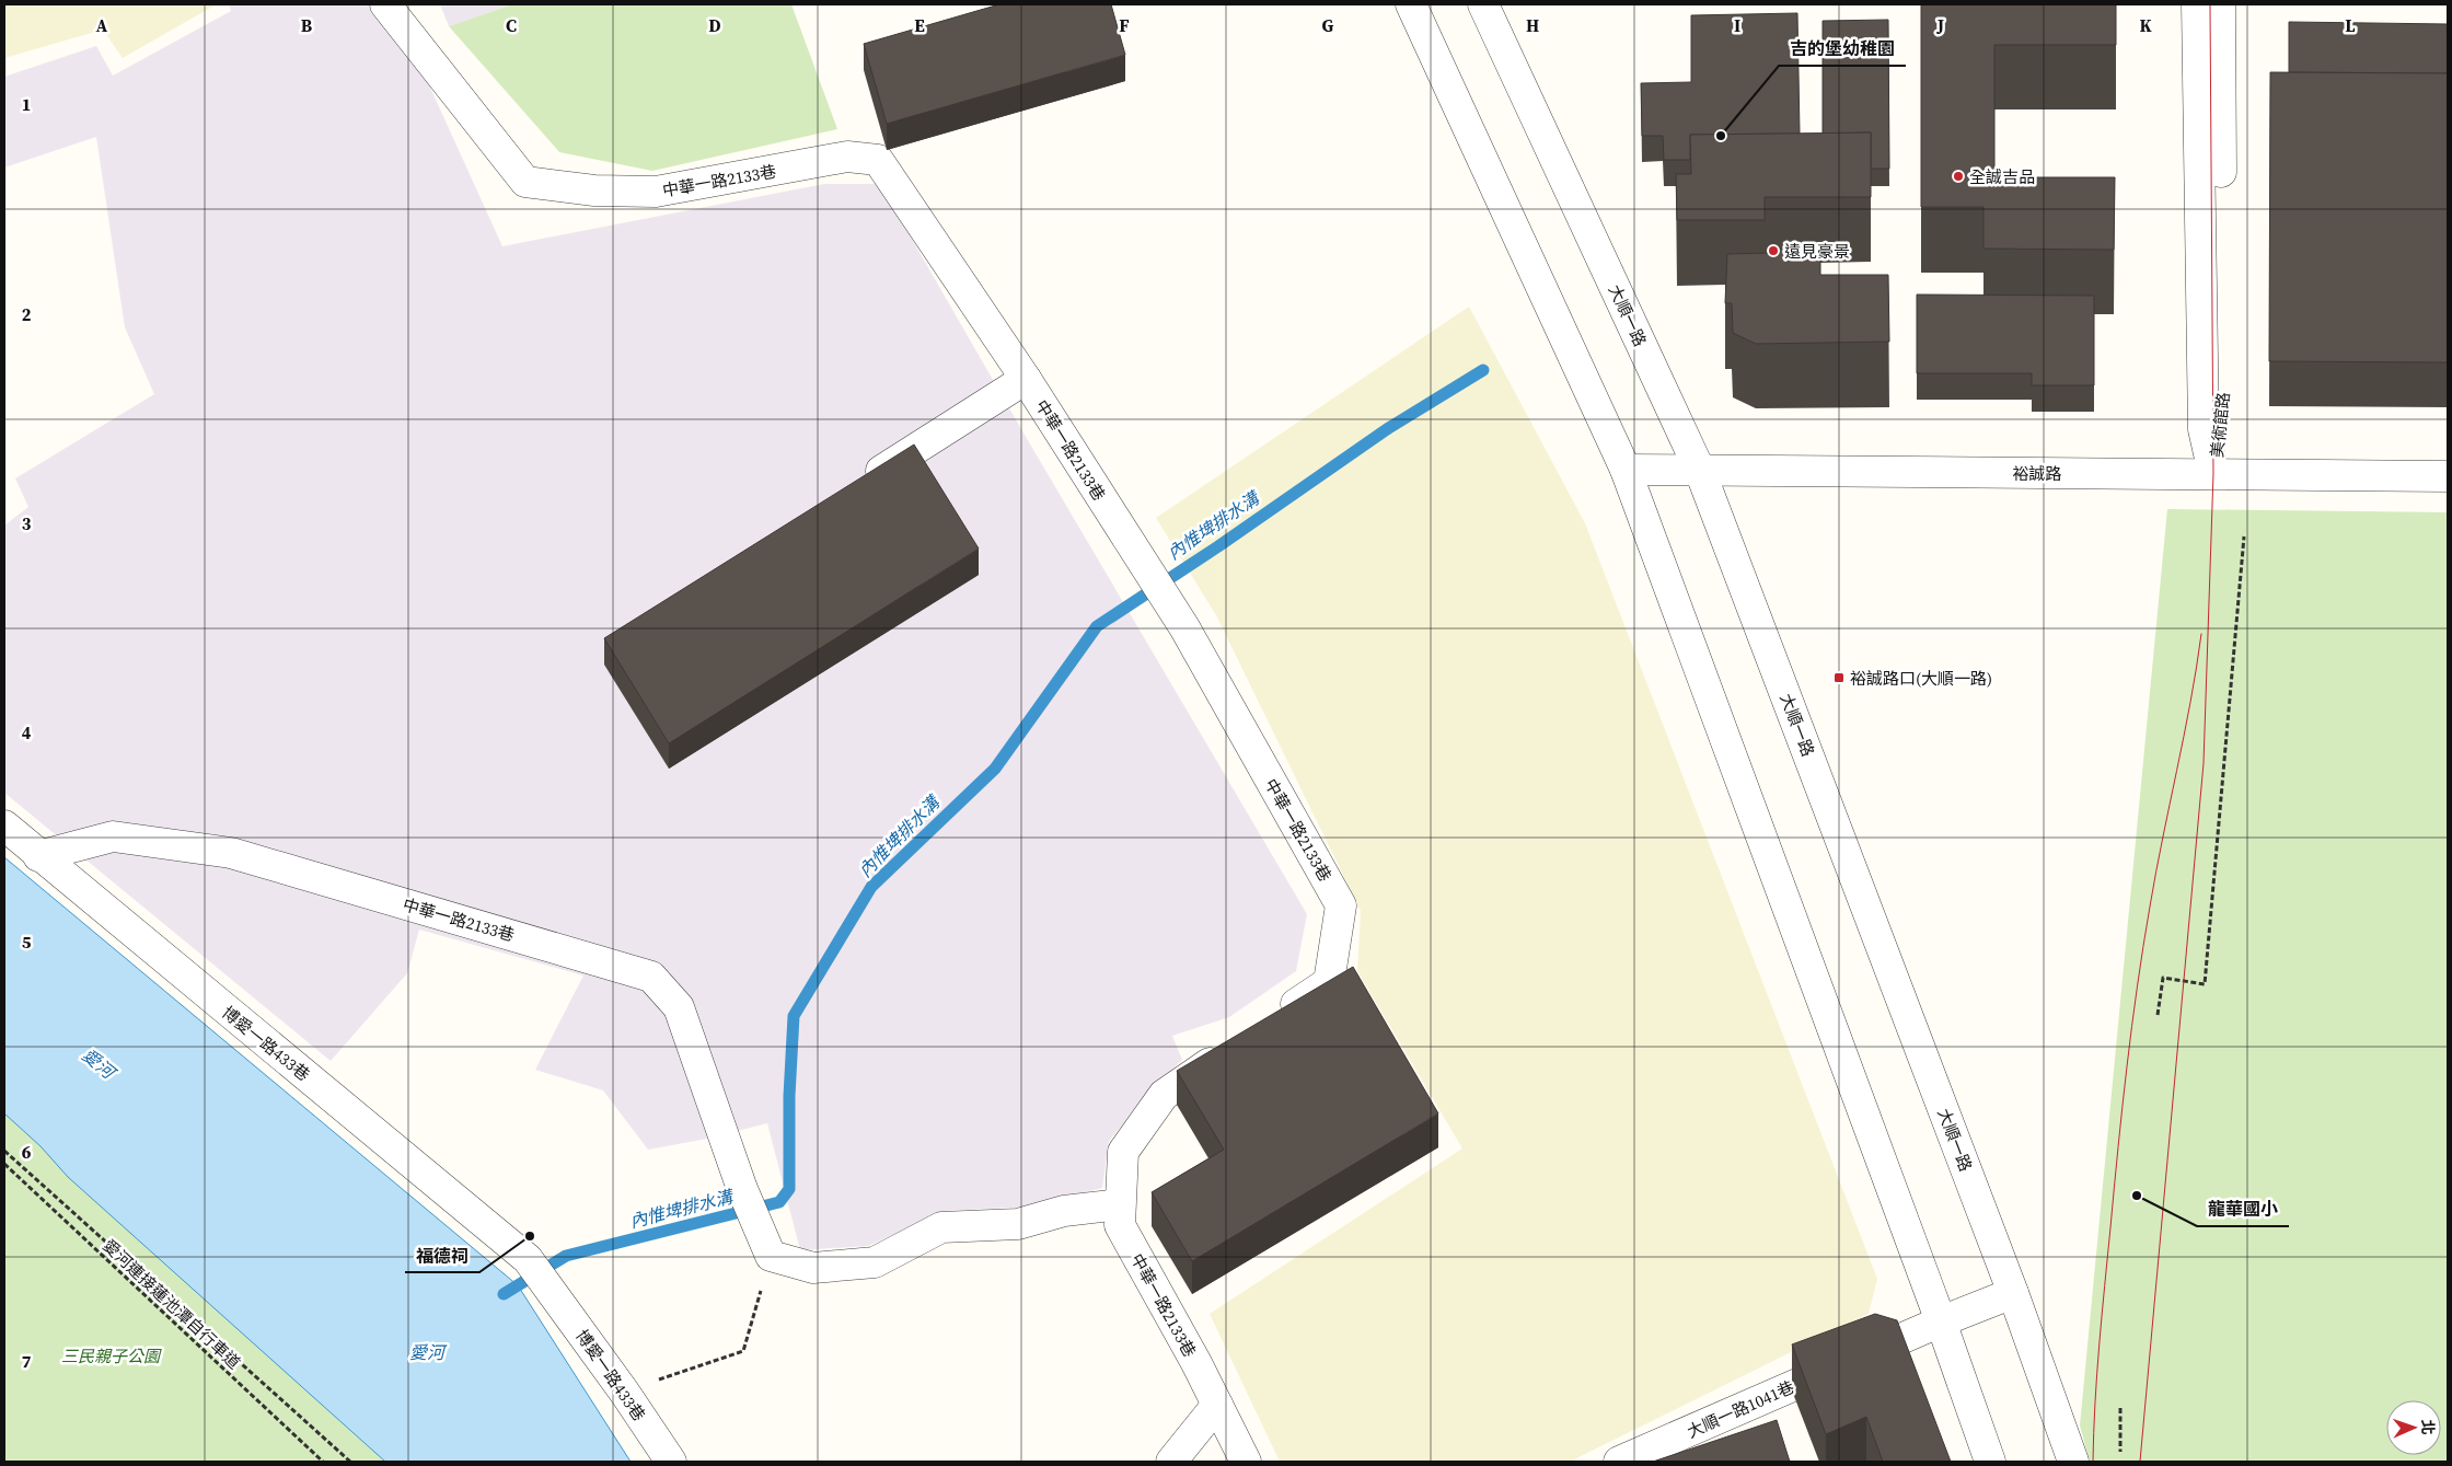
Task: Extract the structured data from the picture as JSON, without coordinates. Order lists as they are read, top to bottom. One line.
{"streets":{"street":["中華一路2133巷","大順一路","美術館路","裕誠路","博愛一路433巷","大順一路1041巷"],"path":["愛河連接蓮池潭自行車道"]},"crossings":[["中華一路2133巷","博愛一路433巷"],["大順一路","裕誠路"],["大順一路","大順一路1041巷"],["美術館路","裕誠路"]],"water":["內惟埤排水溝","愛河"],"parks":["三民親子公園"],"places":{"other":["吉的堡幼稚園","全誠吉品","遠見豪景","龍華國小","福德祠"],"transit":["裕誠路口(大順一路)"]},"north":"right","grid":{"columns":["A","B","C","D","E","F","G","H","I","J","K","L"],"rows":["1","2","3","4","5","6","7"]}}
